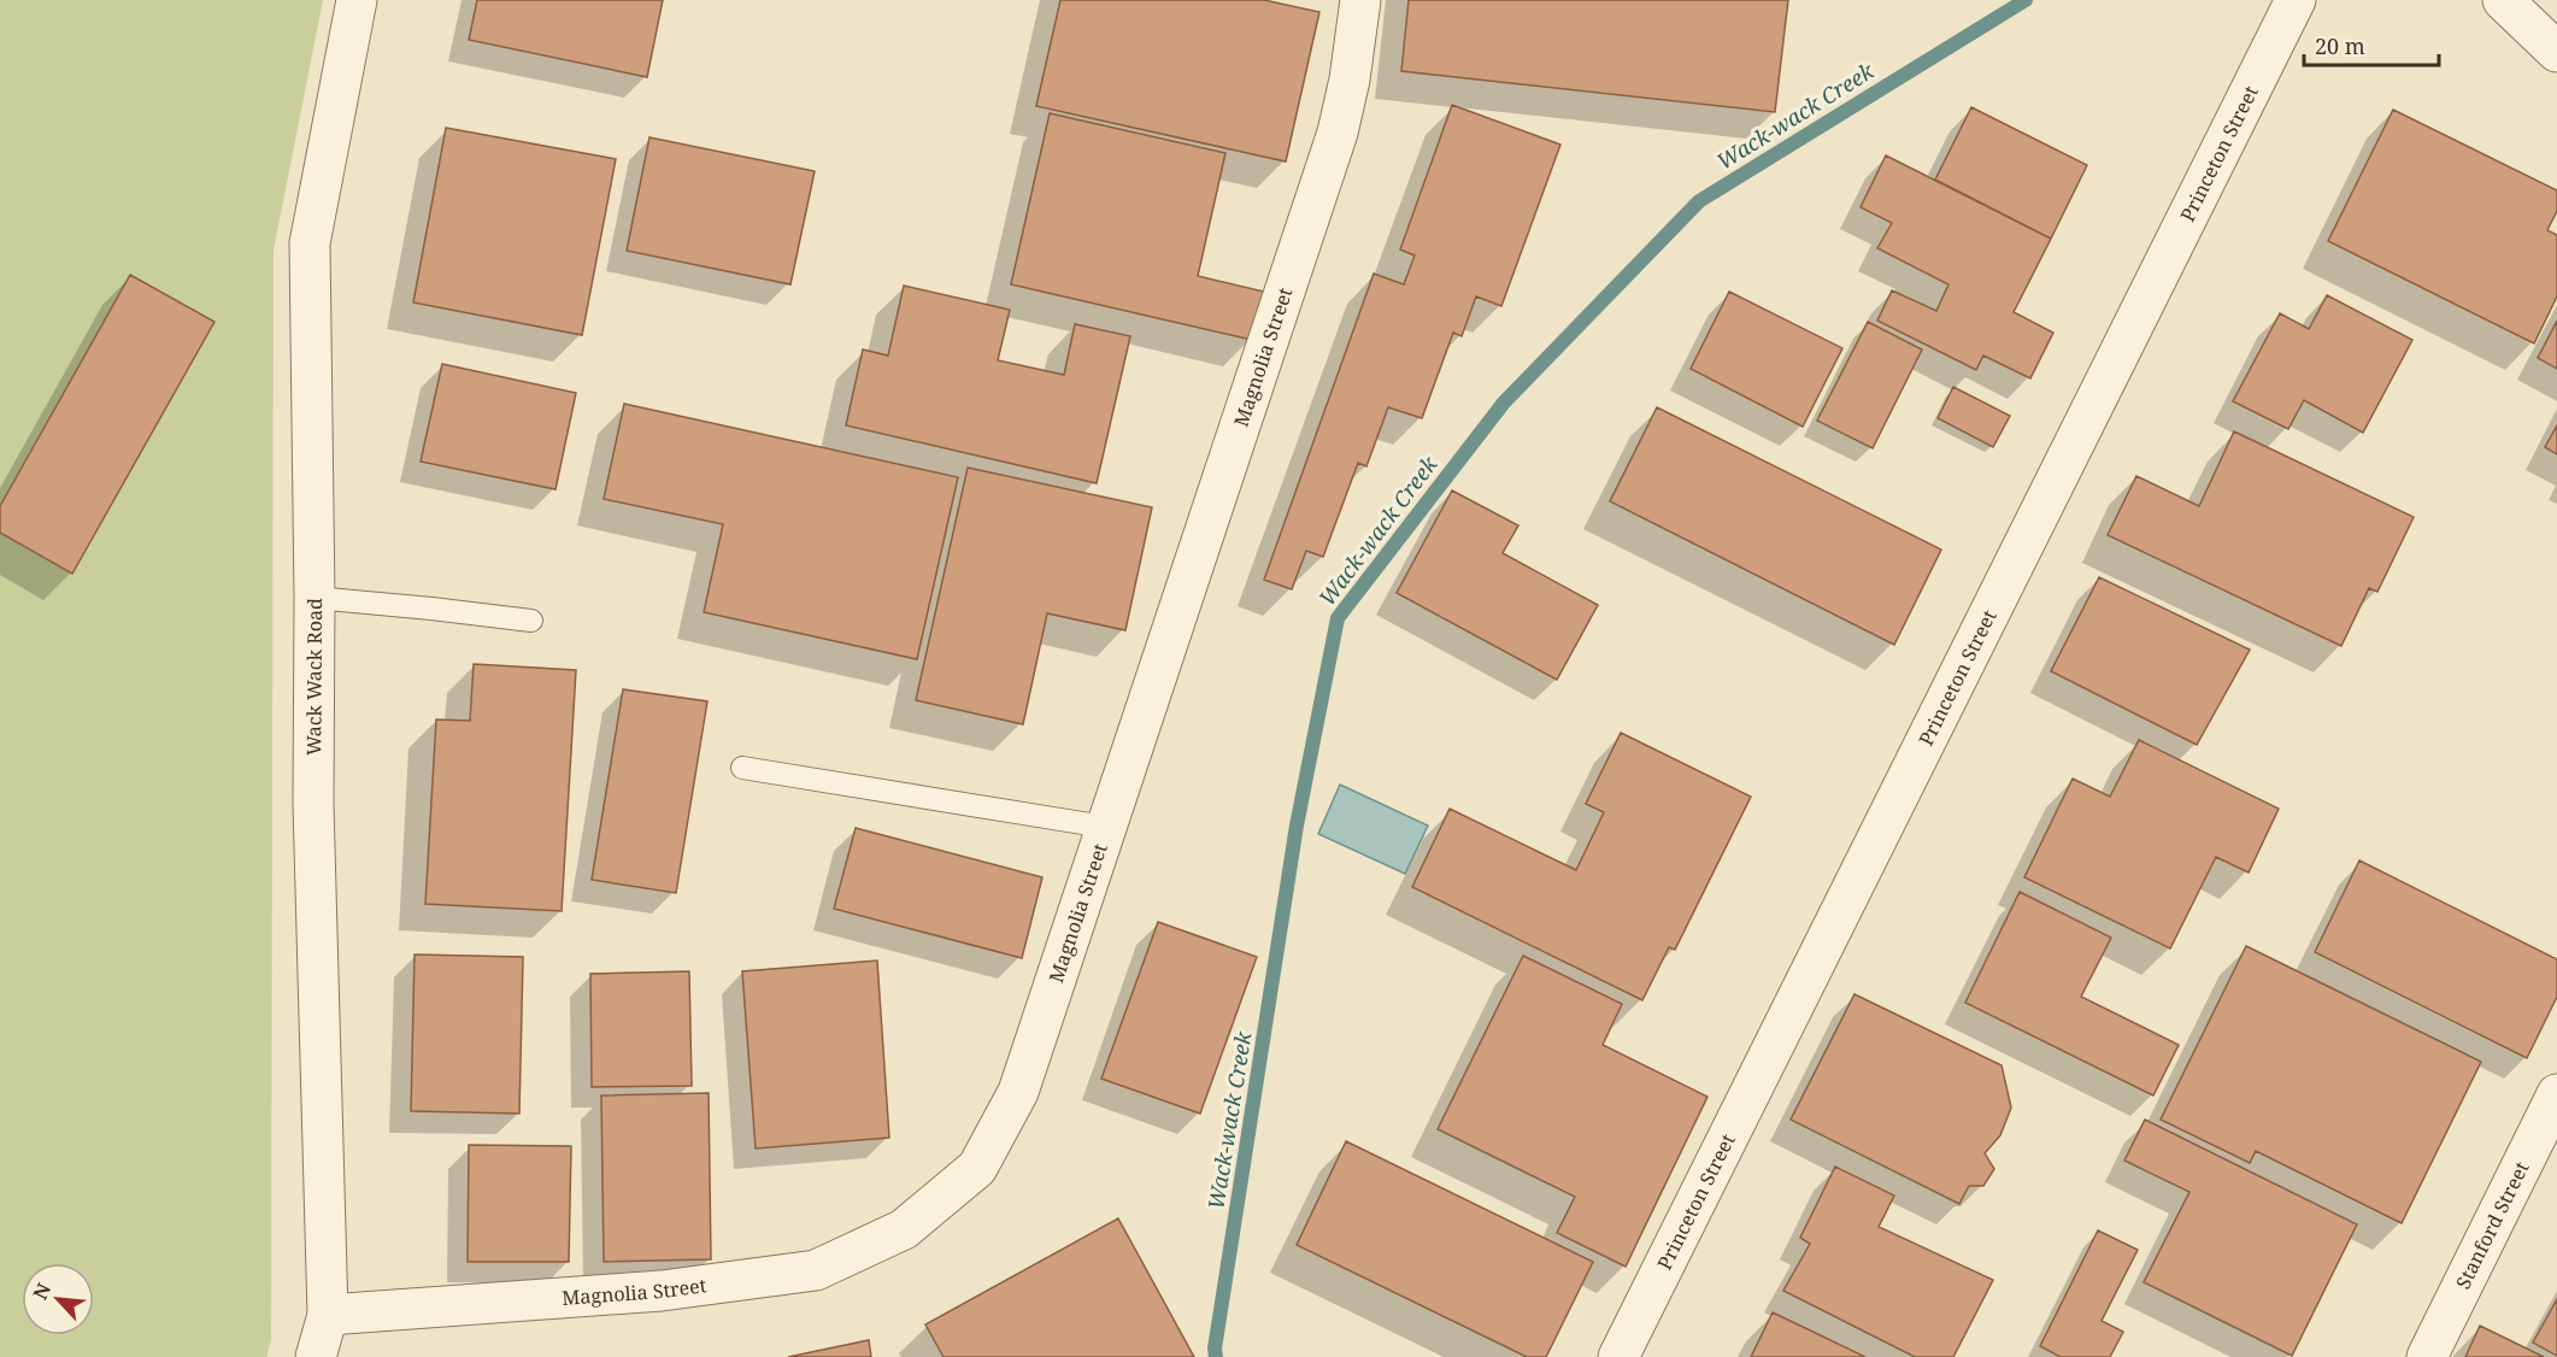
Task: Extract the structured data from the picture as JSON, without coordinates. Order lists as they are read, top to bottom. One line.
{"streets":{"street":["Princeton Street","Magnolia Street","Wack Wack Road","Stanford Street"]},"crossings":[["Magnolia Street","Wack Wack Road"]],"water":["Wack-wack Creek"],"scale_bar":"20 m","north":"top left"}
